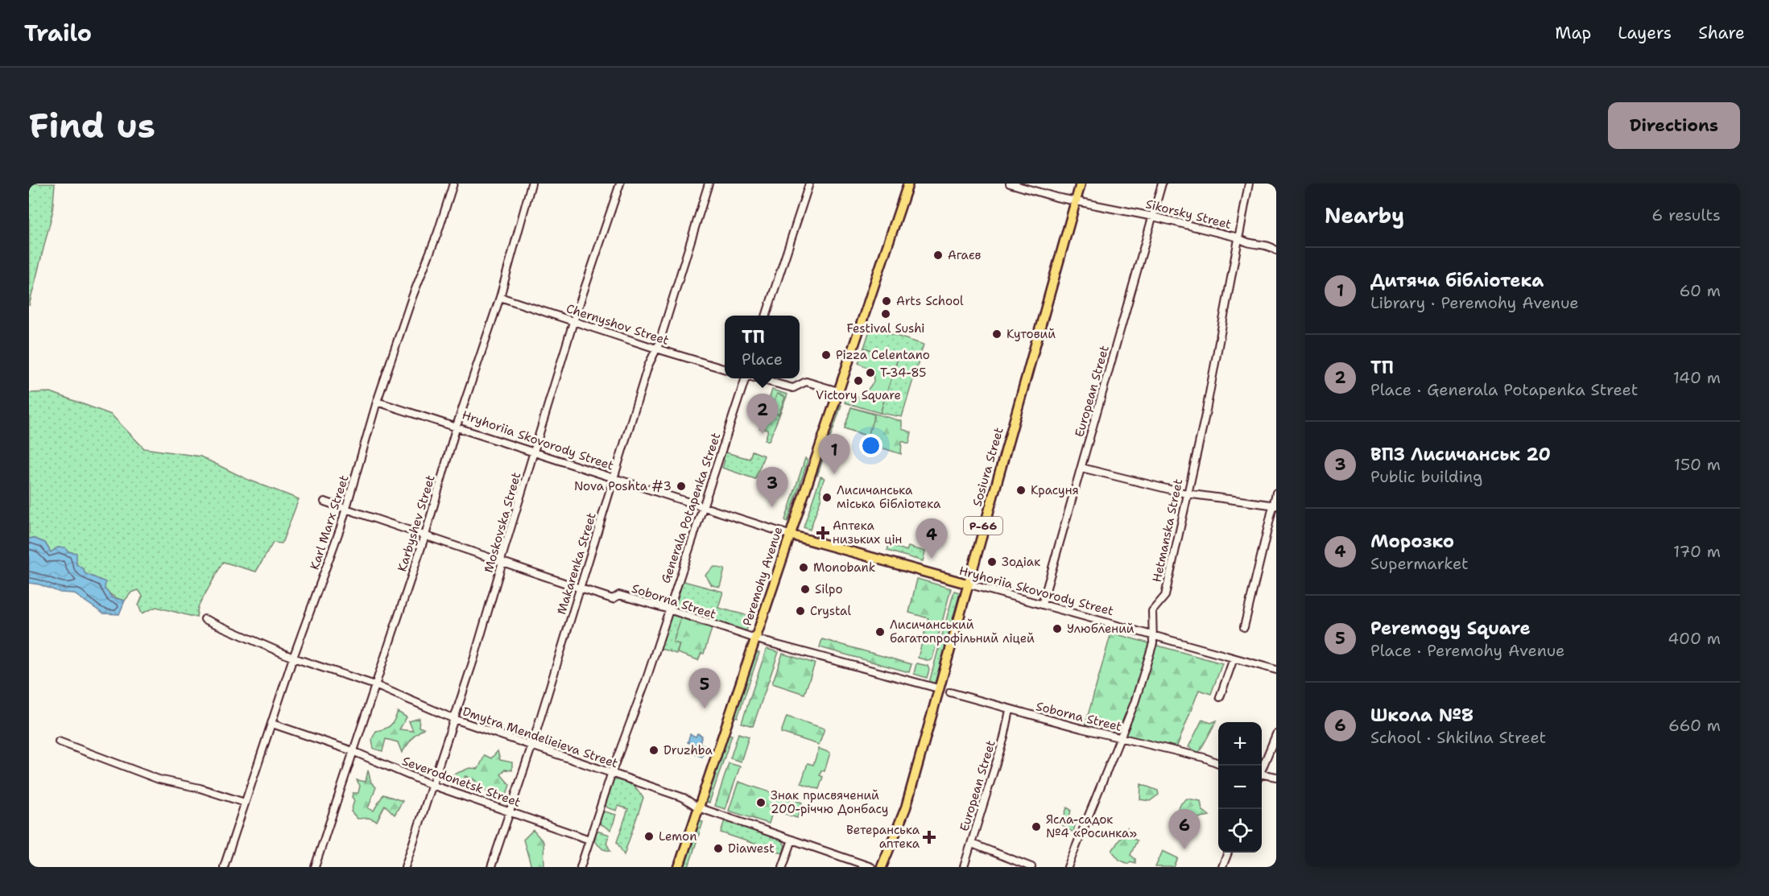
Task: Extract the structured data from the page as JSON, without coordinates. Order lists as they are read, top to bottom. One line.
{"streets":{"main road":["Hryhoriia Skovorody Street","Sosiura Street","Р-66","Peremohy Avenue"],"street":["Sikorsky Street","Chernyshov Street","European Street","Generala Potapenka Street","Karl Marx Street","Moskovska Street","Karbyshev Street","Hetmanska Street","Makarenka Street","Soborna Street","Dmytra Mendelieieva Street","Severodonetsk Street"]},"crossings":[["Sikorsky Street","European Street"],["Sikorsky Street","Sosiura Street"],["Sikorsky Street","Hetmanska Street"],["Chernyshov Street","Moskovska Street"],["Chernyshov Street","Karbyshev Street"],["Chernyshov Street","Makarenka Street"],["European Street","Hryhoriia Skovorody Street"],["European Street","Soborna Street"],["Hryhoriia Skovorody Street","Sosiura Street"],["Hryhoriia Skovorody Street","Generala Potapenka Street"],["Hryhoriia Skovorody Street","Karl Marx Street"],["Hryhoriia Skovorody Street","Moskovska Street"],["Hryhoriia Skovorody Street","Karbyshev Street"],["Hryhoriia Skovorody Street","Hetmanska Street"],["Hryhoriia Skovorody Street","Makarenka Street"],["Hryhoriia Skovorody Street","Peremohy Avenue"],["Sosiura Street","Soborna Street"],["Generala Potapenka Street","Soborna Street"],["Generala Potapenka Street","Dmytra Mendelieieva Street"],["Generala Potapenka Street","Severodonetsk Street"],["Karl Marx Street","Soborna Street"],["Karl Marx Street","Dmytra Mendelieieva Street"],["Karl Marx Street","Severodonetsk Street"],["Moskovska Street","Soborna Street"],["Moskovska Street","Dmytra Mendelieieva Street"],["Moskovska Street","Severodonetsk Street"],["Karbyshev Street","Soborna Street"],["Karbyshev Street","Dmytra Mendelieieva Street"],["Karbyshev Street","Severodonetsk Street"],["Hetmanska Street","Soborna Street"],["Makarenka Street","Soborna Street"],["Makarenka Street","Dmytra Mendelieieva Street"],["Makarenka Street","Severodonetsk Street"],["Peremohy Avenue","Soborna Street"],["Peremohy Avenue","Dmytra Mendelieieva Street"]],"places":{"other":["Агаєв","Arts School","Festival Sushi","Кутовий","Pizza Celentano","Т-34-85","Victory Square","Nova Poshta #3","Красуня","Лисичанська мiська бiблiотека","Зодіак","Monobank","Silpo","Crystal","Улюблений","Лисичанський багатопрофільний ліцей","Druzhba","Знак присвячений 200-річчю Донбасу","Ясла-садок №4 «Росинка»","Lemon","Diawest"],"health":["Аптека низьких цін","Ветеранська аптека"]},"page":{"header":"Trailo","nav":["Map","Layers","Share"],"buttons":"Directions","title":"Find us","heading":["Nearby","6 results"],"list":[{"mark":"1","name":"Дитяча бiблiотека","note":"Library · Peremohy Avenue","value":"60 m"},{"mark":"2","name":"ТП","note":"Place · Generala Potapenka Street","value":"140 m"},{"mark":"3","name":"ВПЗ Лисичанськ 20","note":"Public building","value":"150 m"},{"mark":"4","name":"Морозко","note":"Supermarket","value":"170 m"},{"mark":"5","name":"Peremogy Square","note":"Place · Peremohy Avenue","value":"400 m"},{"mark":"6","name":"Школа №8","note":"School · Shkilna Street","value":"660 m"}],"popup":["ТП","Place"],"pins":["2","1","3","4","5","6"],"map_buttons":["+","−"]}}
